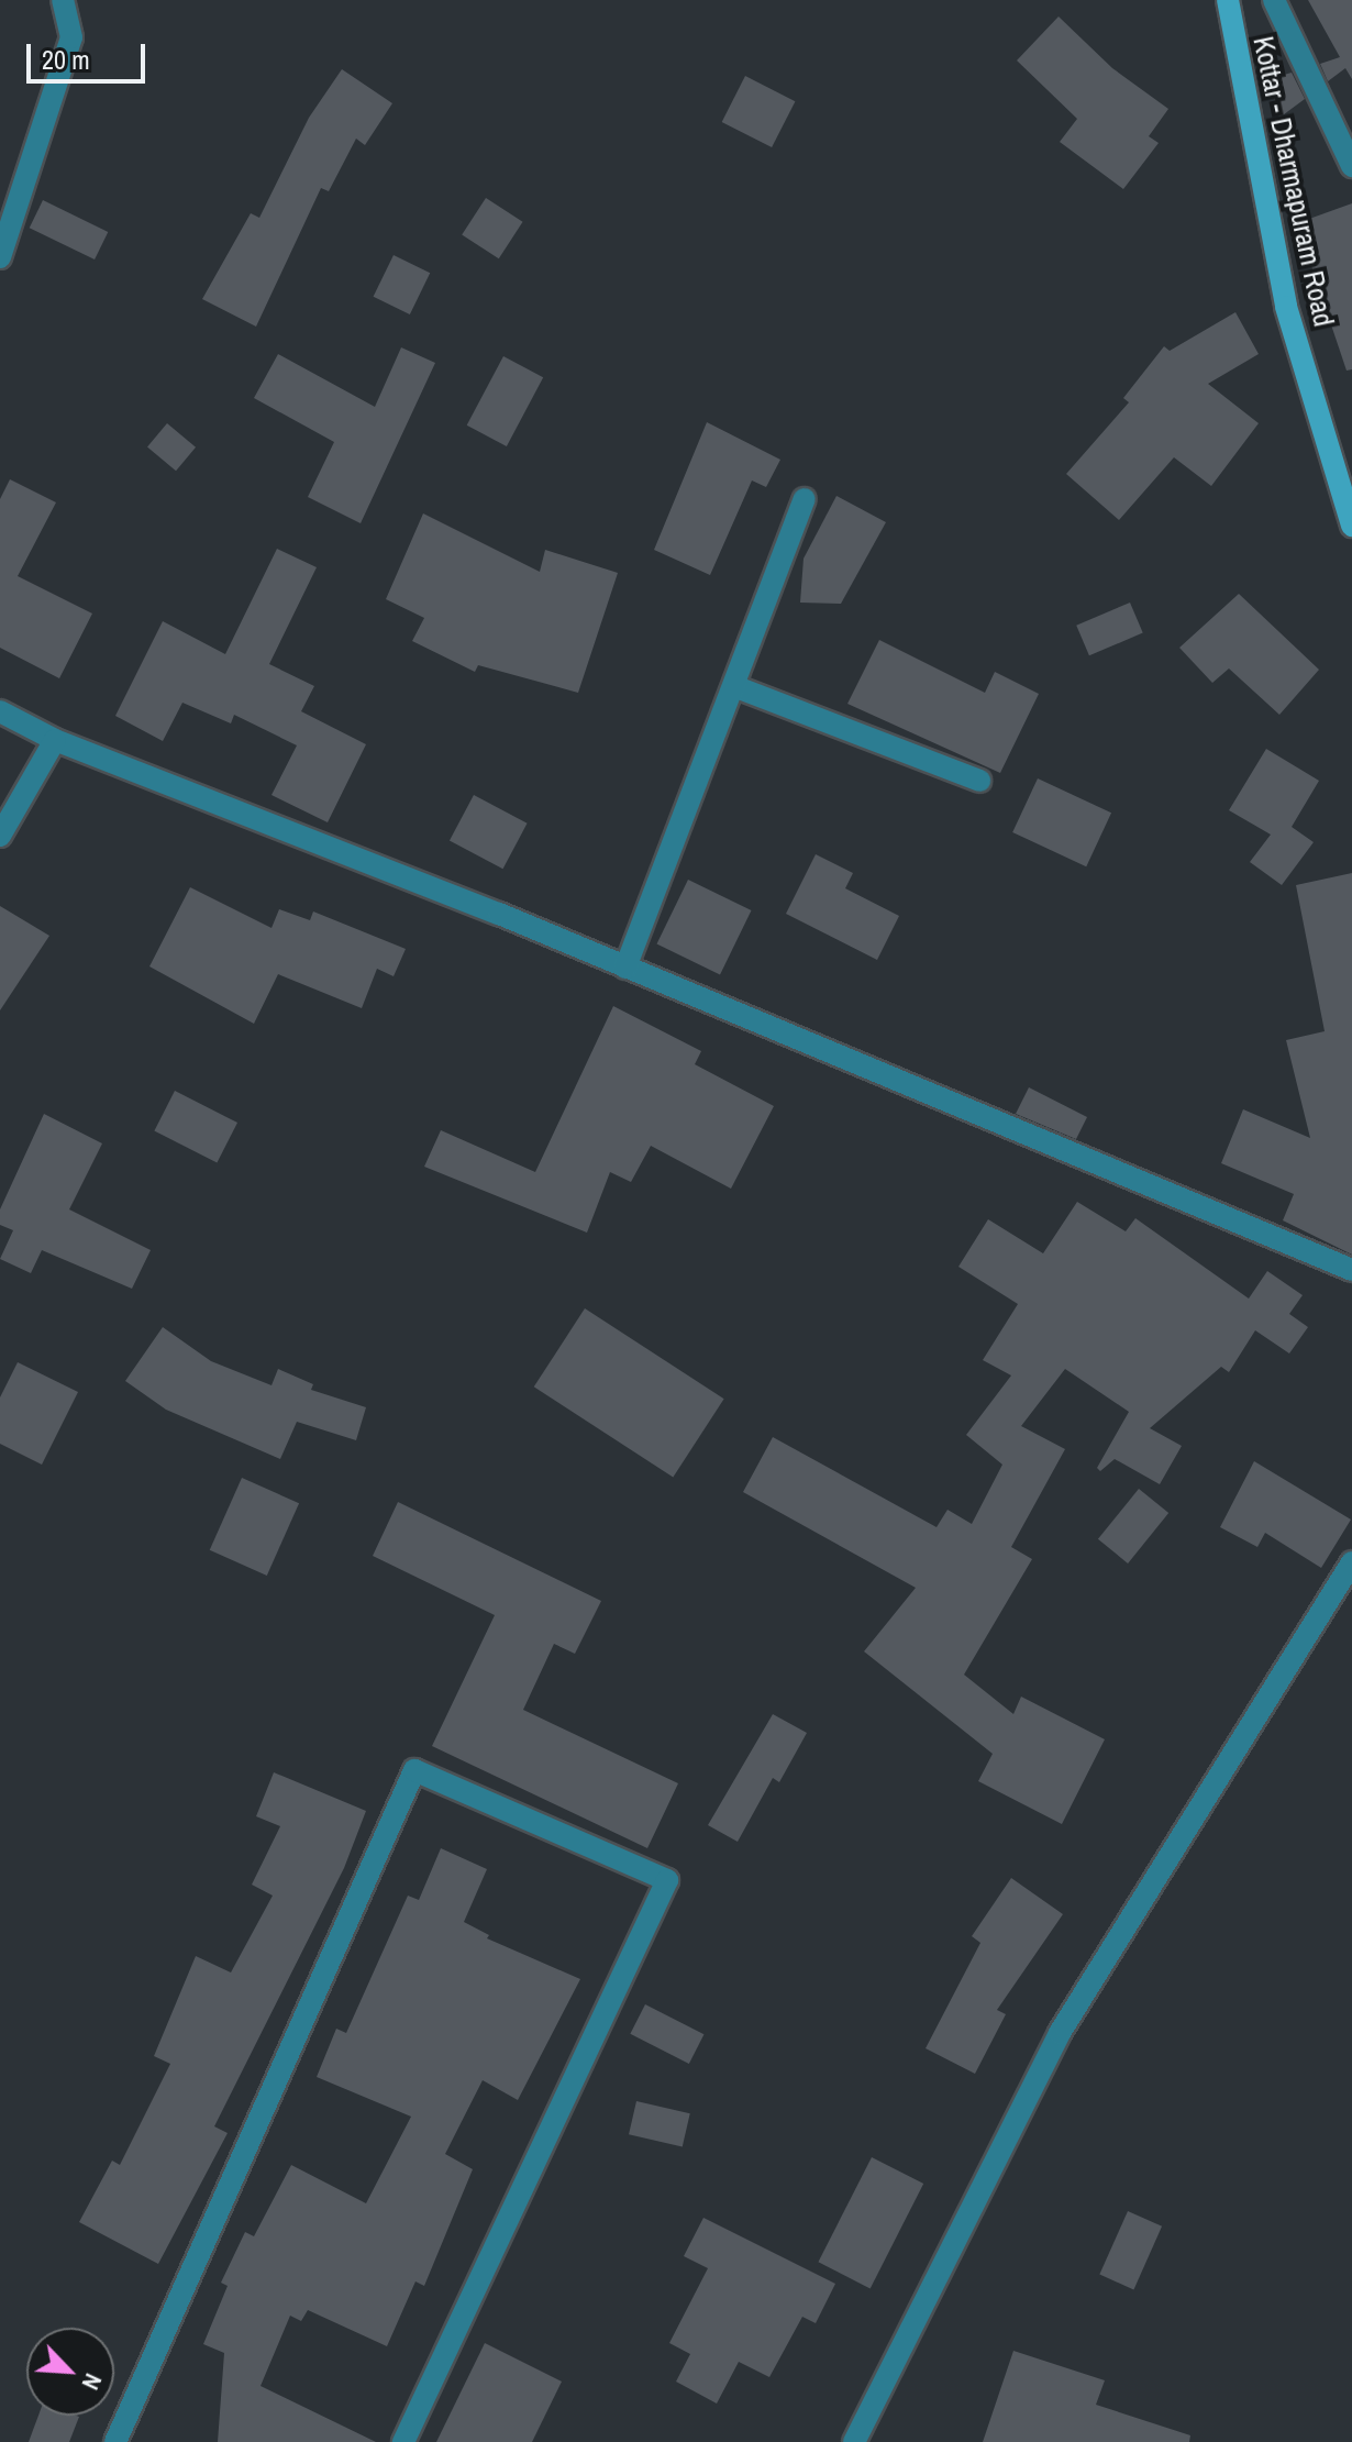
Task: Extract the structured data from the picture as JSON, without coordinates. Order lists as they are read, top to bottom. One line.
{"streets":{"main road":["Kottar - Dharmapuram Road"]},"scale_bar":"20 m","north":"bottom right"}
